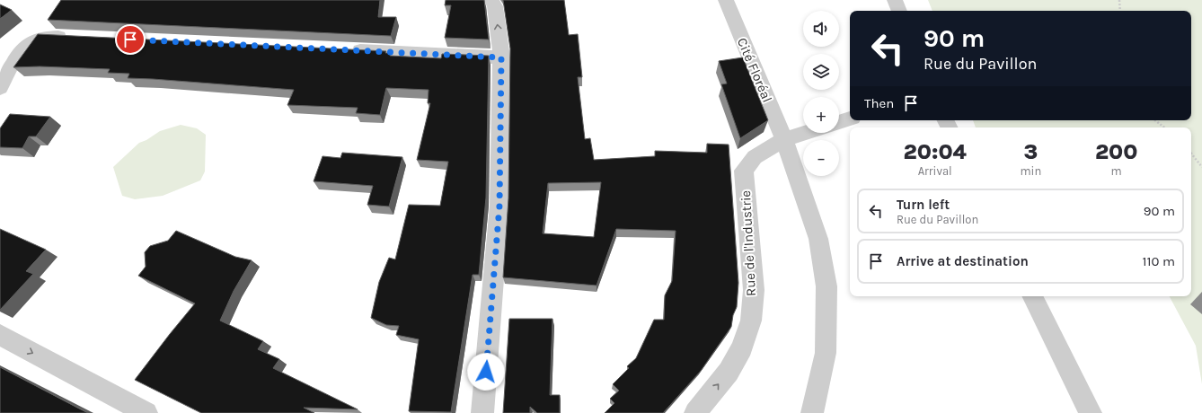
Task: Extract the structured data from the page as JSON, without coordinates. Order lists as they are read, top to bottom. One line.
{"streets":{"street":["Cité Floréal","Rue de l'Industrie"]},"crossings":[["Cité Floréal","Rue de l'Industrie"]],"one_way":["Rue de l'Industrie"],"page":{"map_buttons":["+","−"],"turn":["90 m","Rue du Pavillon"],"then":"Then","eta":["20:04","Arrival","3","min","200","m"],"list":[{"name":"Turn left","note":"Rue du Pavillon","value":"90 m"},{"name":"Arrive at destination","value":"110 m"}]}}
